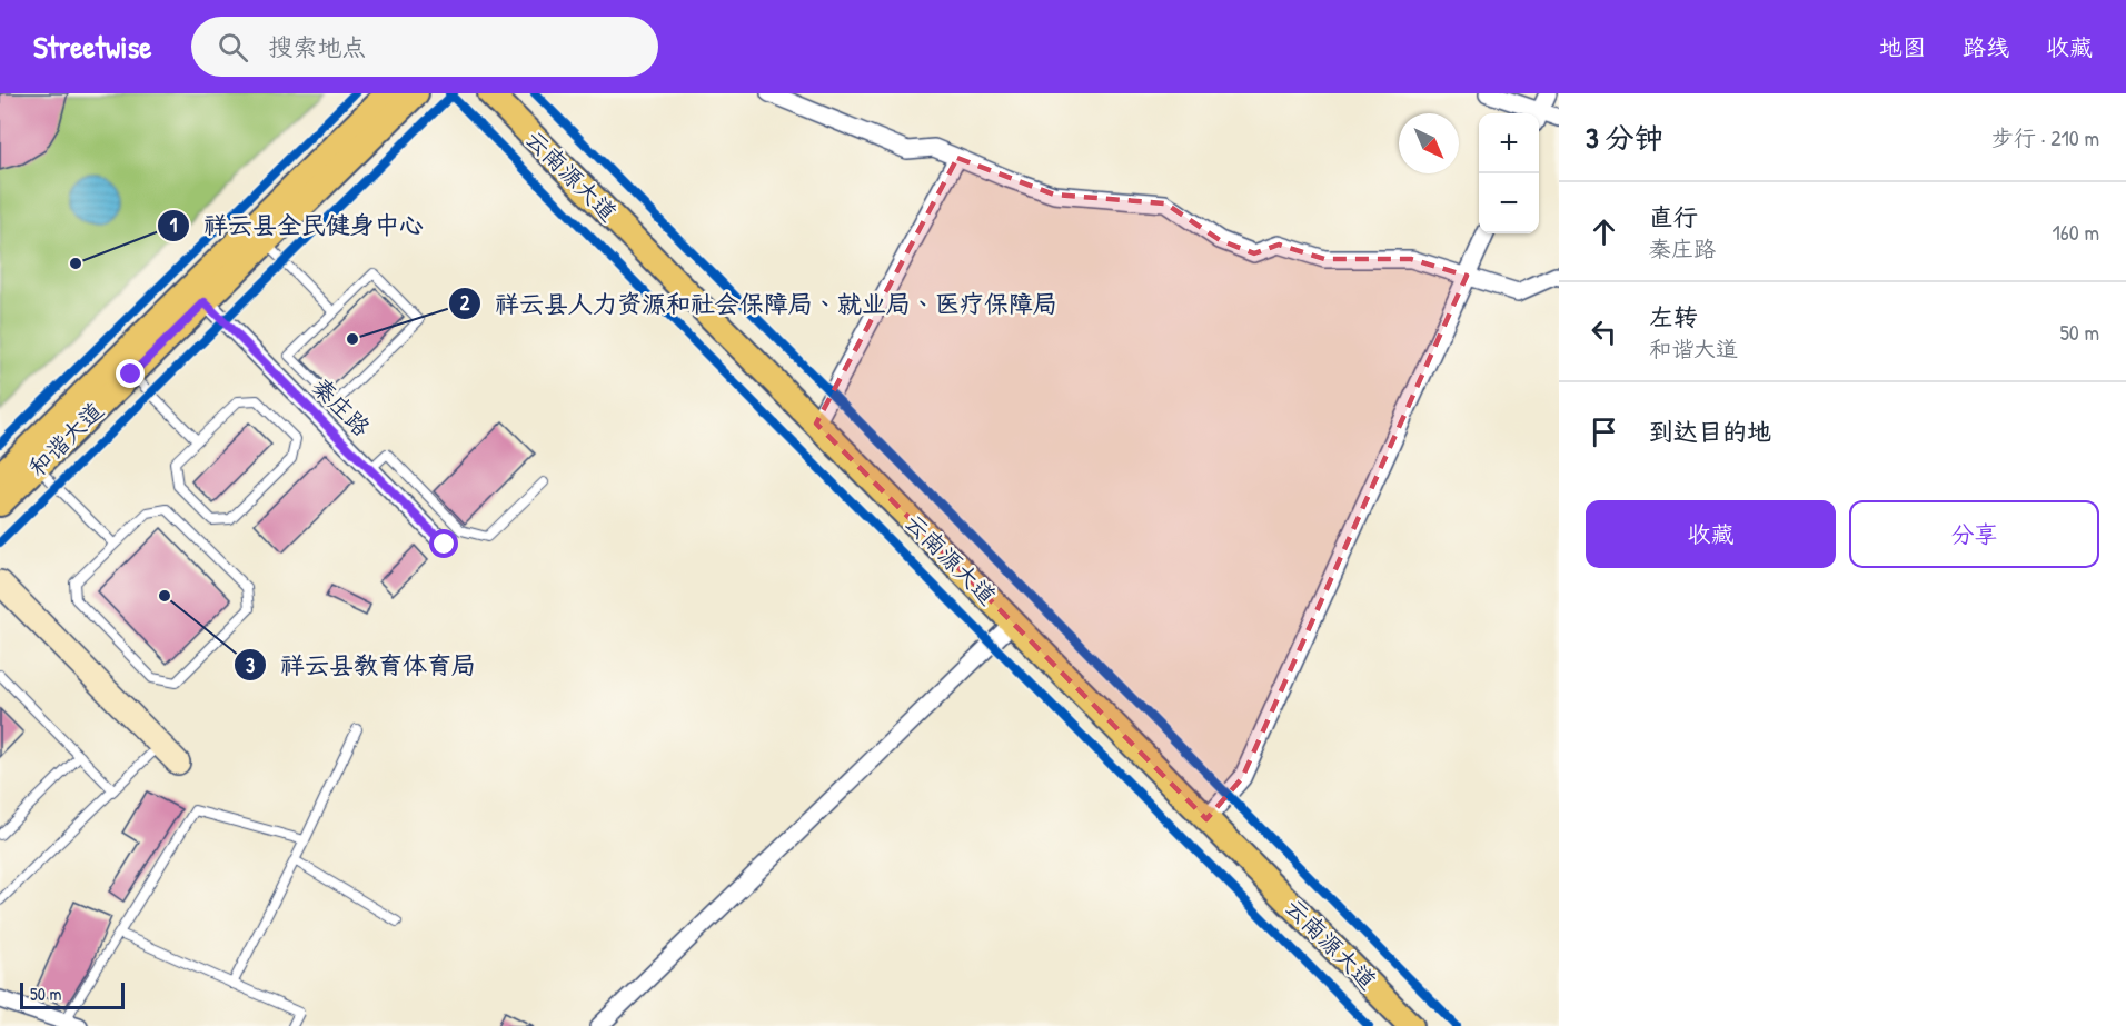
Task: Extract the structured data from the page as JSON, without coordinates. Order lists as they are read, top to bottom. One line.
{"streets":{"main road":["云南源大道","和谐大道"],"street":["秦庄路"]},"crossings":[["秦庄路","和谐大道"]],"places":["祥云县全民健身中心","祥云县人力资源和社会保障局、就业局、医疗保障局","祥云县教育体育局"],"scale_bar":"50 m","north":"bottom right","page":{"header":"Streetwise","search":"搜索地点","nav":["地图","路线","收藏"],"heading":["3 分钟","步行 · 210 m"],"map_buttons":["+","−"],"list":[["直行","秦庄路","160 m"],["左转","和谐大道","50 m"],"到达目的地"],"buttons":["收藏","分享"],"scale":"50 m"}}
